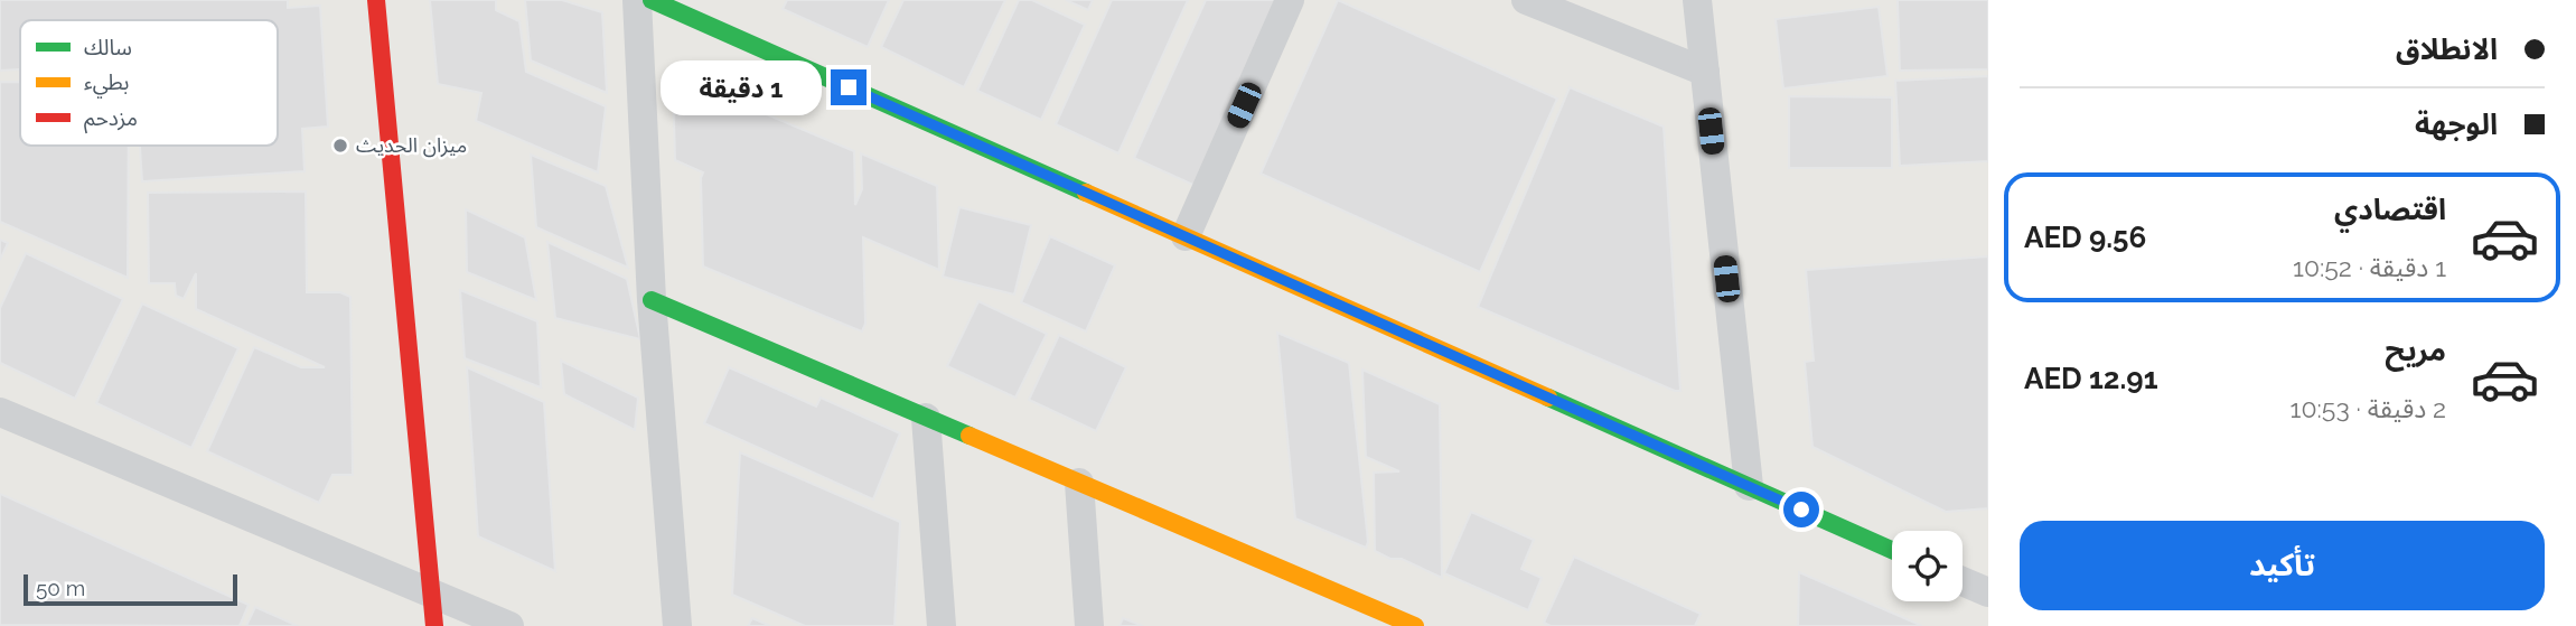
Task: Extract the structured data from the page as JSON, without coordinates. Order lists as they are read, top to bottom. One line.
{"places":["ميزان الحديث"],"legend":["سالك","بطيء","مزدحم"],"scale_bar":"50 m","page":{"banner":["الانطلاق","الوجهة"],"bubble":"1 دقيقة","list":[{"name":"اقتصادي","note":"1 دقيقة · 10:52","value":"AED 9.56"},{"name":"مريح","note":"2 دقيقة · 10:53","value":"AED 12.91"}],"buttons":"تأكيد","scale":"50 m"}}
